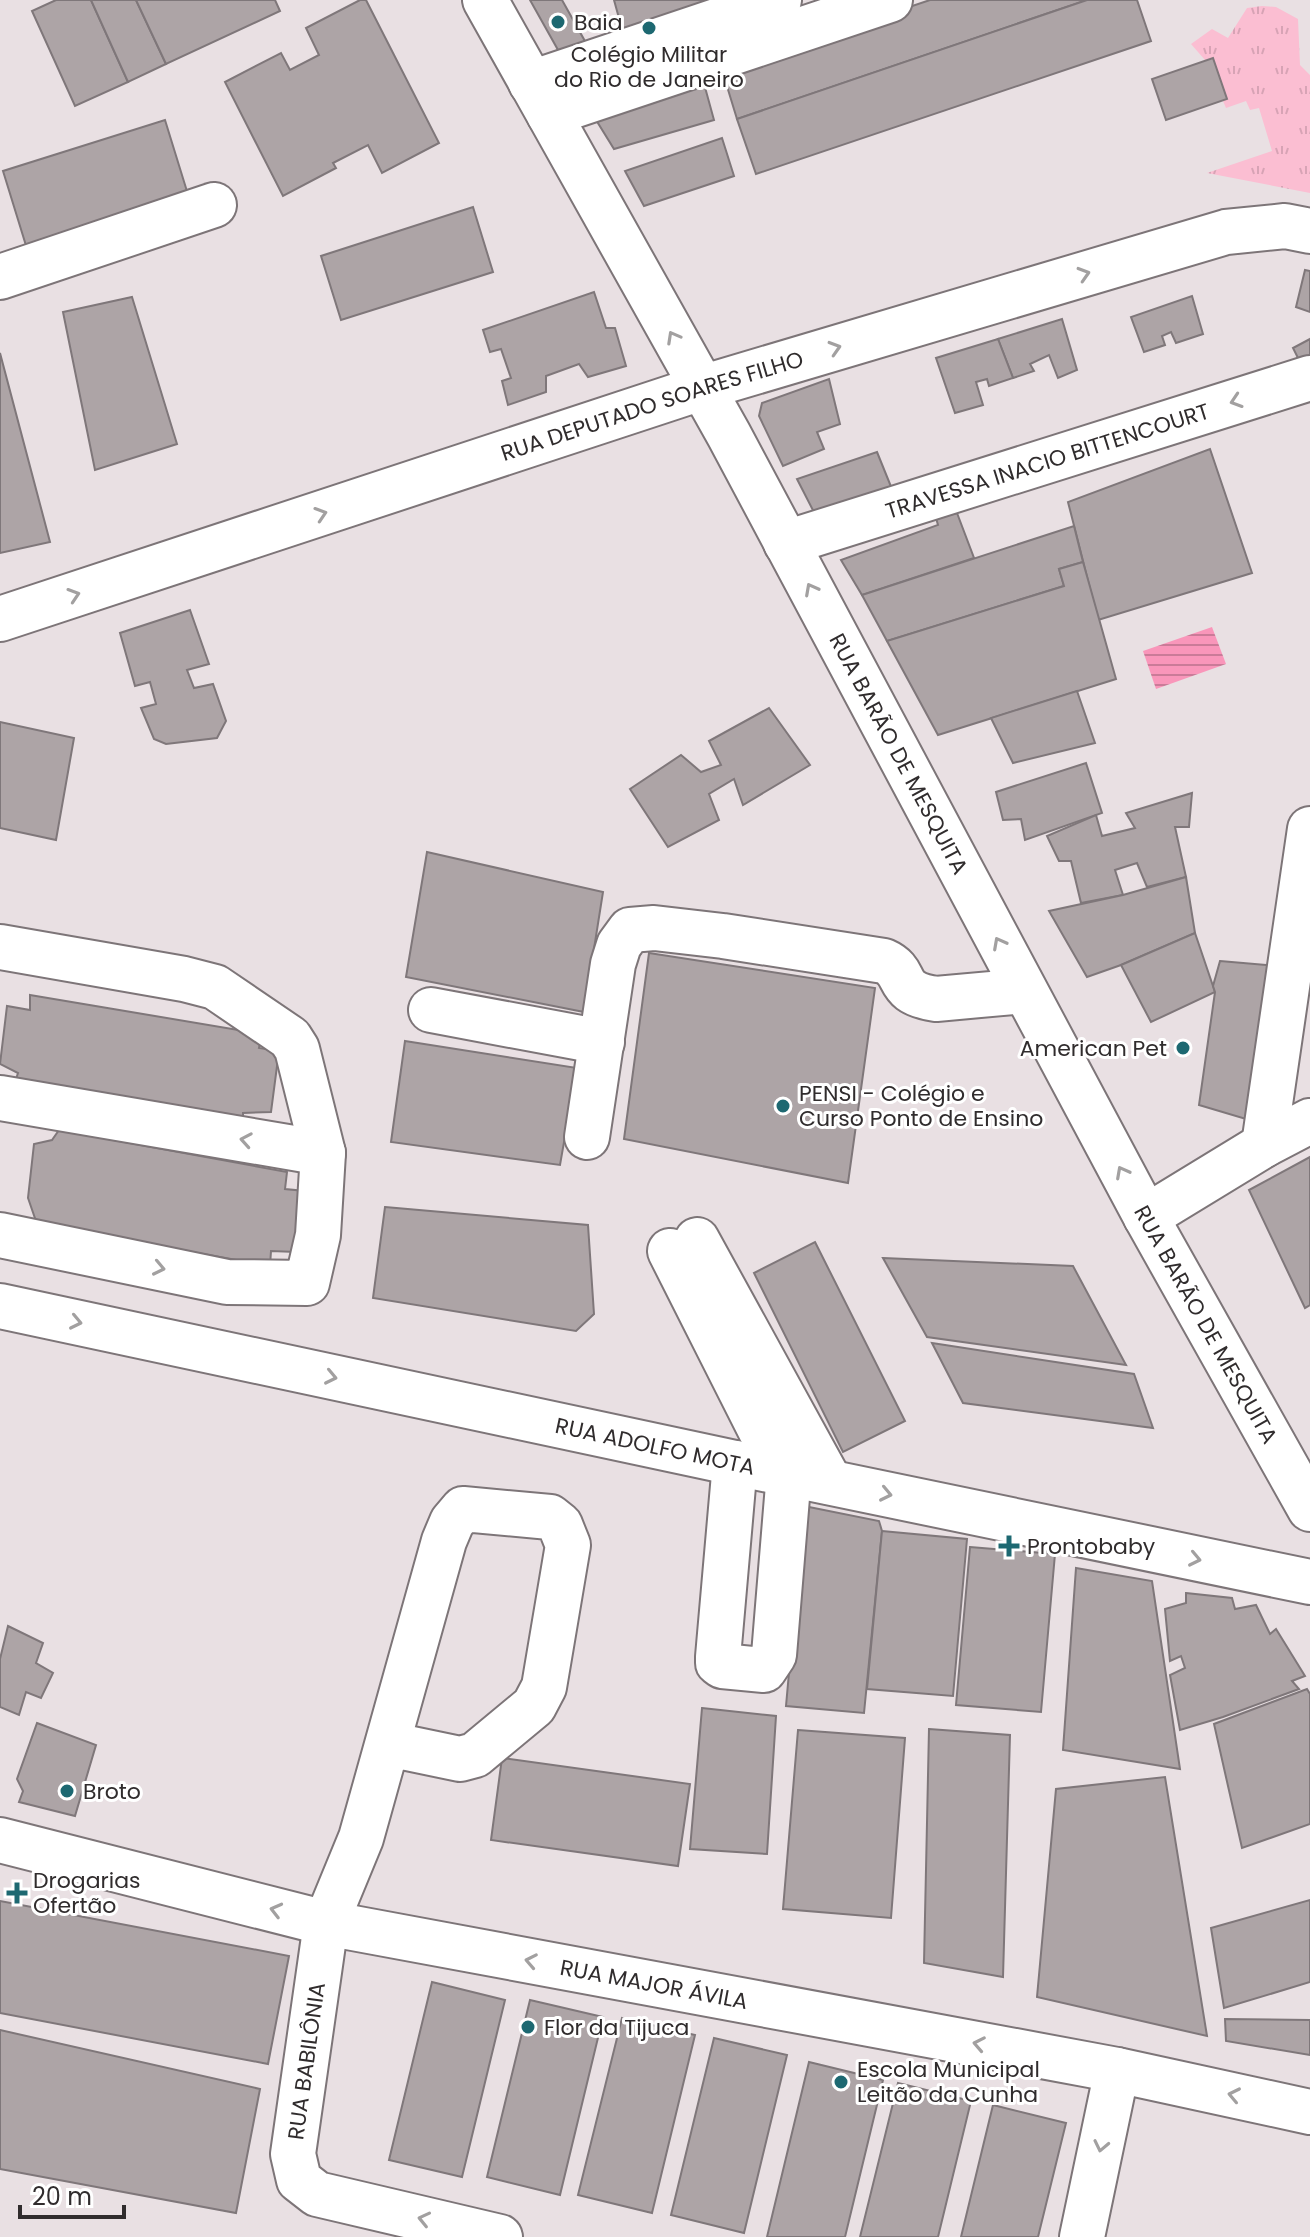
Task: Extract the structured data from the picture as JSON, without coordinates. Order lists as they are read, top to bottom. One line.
{"streets":{"street":["RUA DEPUTADO SOARES FILHO","TRAVESSA INACIO BITTENCOURT","RUA BARÃO DE MESQUITA","RUA ADOLFO MOTA","RUA MAJOR ÁVILA","RUA BABILÔNIA"]},"crossings":[["RUA DEPUTADO SOARES FILHO","RUA BARÃO DE MESQUITA"],["TRAVESSA INACIO BITTENCOURT","RUA BARÃO DE MESQUITA"],["RUA MAJOR ÁVILA","RUA BABILÔNIA"]],"one_way":["TRAVESSA INACIO BITTENCOURT","RUA BARÃO DE MESQUITA","RUA MAJOR ÁVILA"],"places":{"other":["Baia","Colégio Militar do Rio de Janeiro","American Pet","PENSI - Colégio e Curso Ponto de Ensino","Broto","Flor da Tijuca","Escola Municipal Leitão da Cunha"],"health":["Prontobaby","Drogarias Ofertão"]},"scale_bar":"20 m"}
